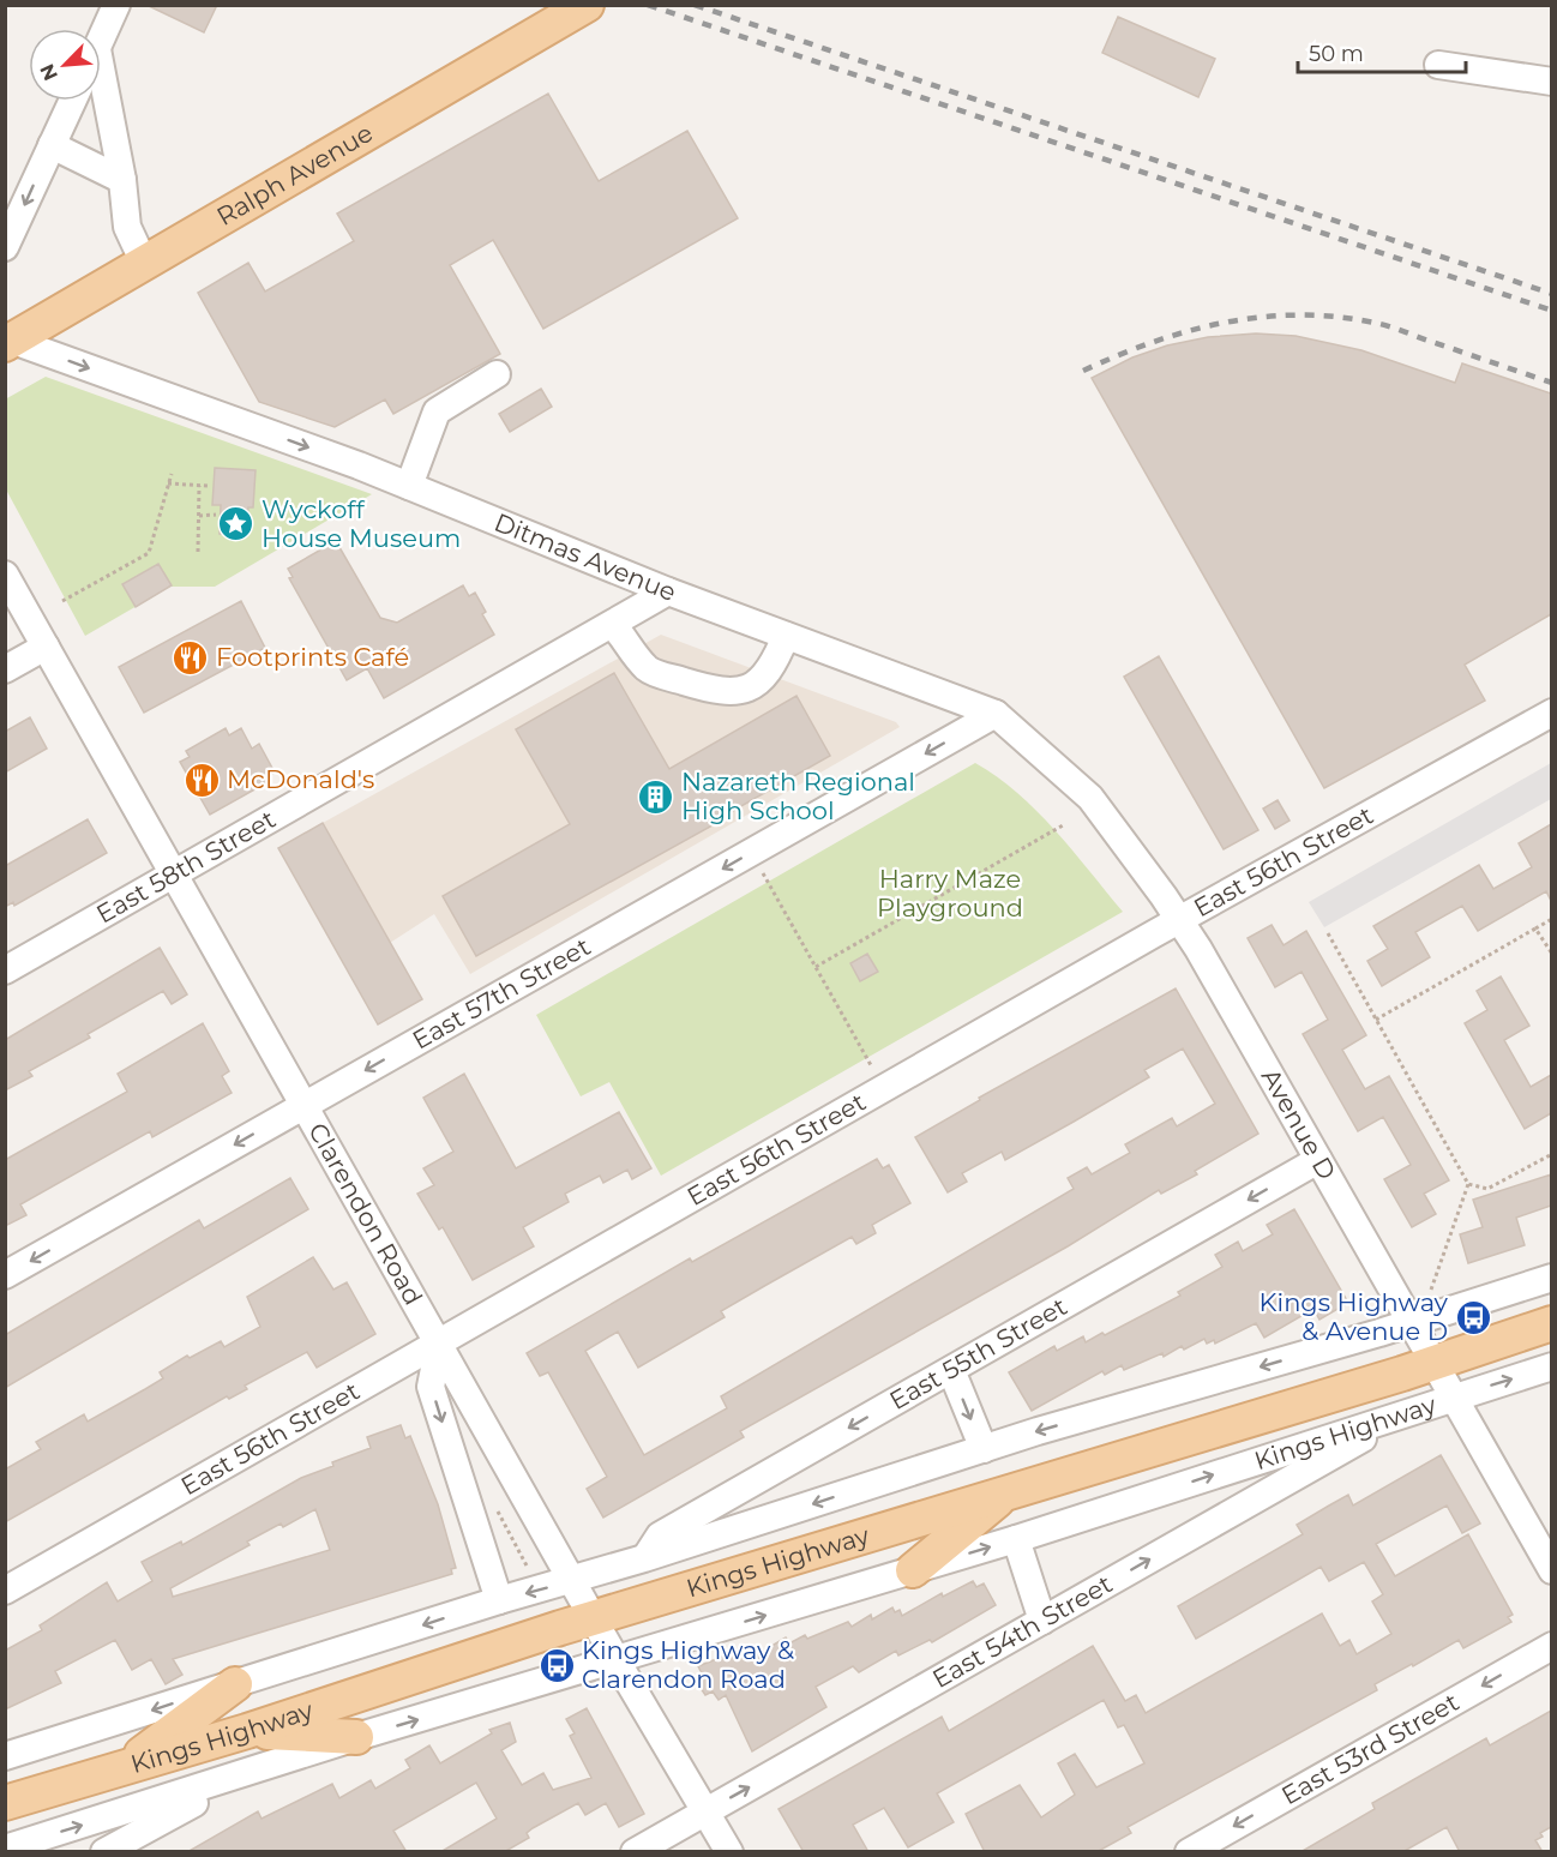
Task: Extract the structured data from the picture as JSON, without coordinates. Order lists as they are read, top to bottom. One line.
{"streets":{"main road":["Ralph Avenue","Kings Highway"],"street":["Ditmas Avenue","East 56th Street","East 58th Street","East 57th Street","Avenue D","Clarendon Road","East 55th Street","East 54th Street","East 53rd Street"]},"crossings":[["Ralph Avenue","Ditmas Avenue"],["Ditmas Avenue","East 58th Street"],["Ditmas Avenue","East 57th Street"],["Ditmas Avenue","Avenue D"],["East 56th Street","Avenue D"],["East 56th Street","Clarendon Road"],["East 58th Street","Clarendon Road"],["East 57th Street","Avenue D"],["East 57th Street","Clarendon Road"],["Avenue D","East 55th Street"],["Avenue D","Kings Highway"],["Clarendon Road","Kings Highway"],["Clarendon Road","East 54th Street"],["East 55th Street","Kings Highway"],["Kings Highway","East 54th Street"]],"one_way":["Ditmas Avenue","East 57th Street","East 55th Street","East 54th Street","East 53rd Street"],"parks":["Harry Maze Playground"],"places":{"place":["Wyckoff House Museum"],"restaurant":["Footprints Café","McDonald's"],"building":["Nazareth Regional High School"],"bus stop":["Kings Highway & Avenue D","Kings Highway & Clarendon Road"]},"scale_bar":"50 m","north":"bottom left"}
